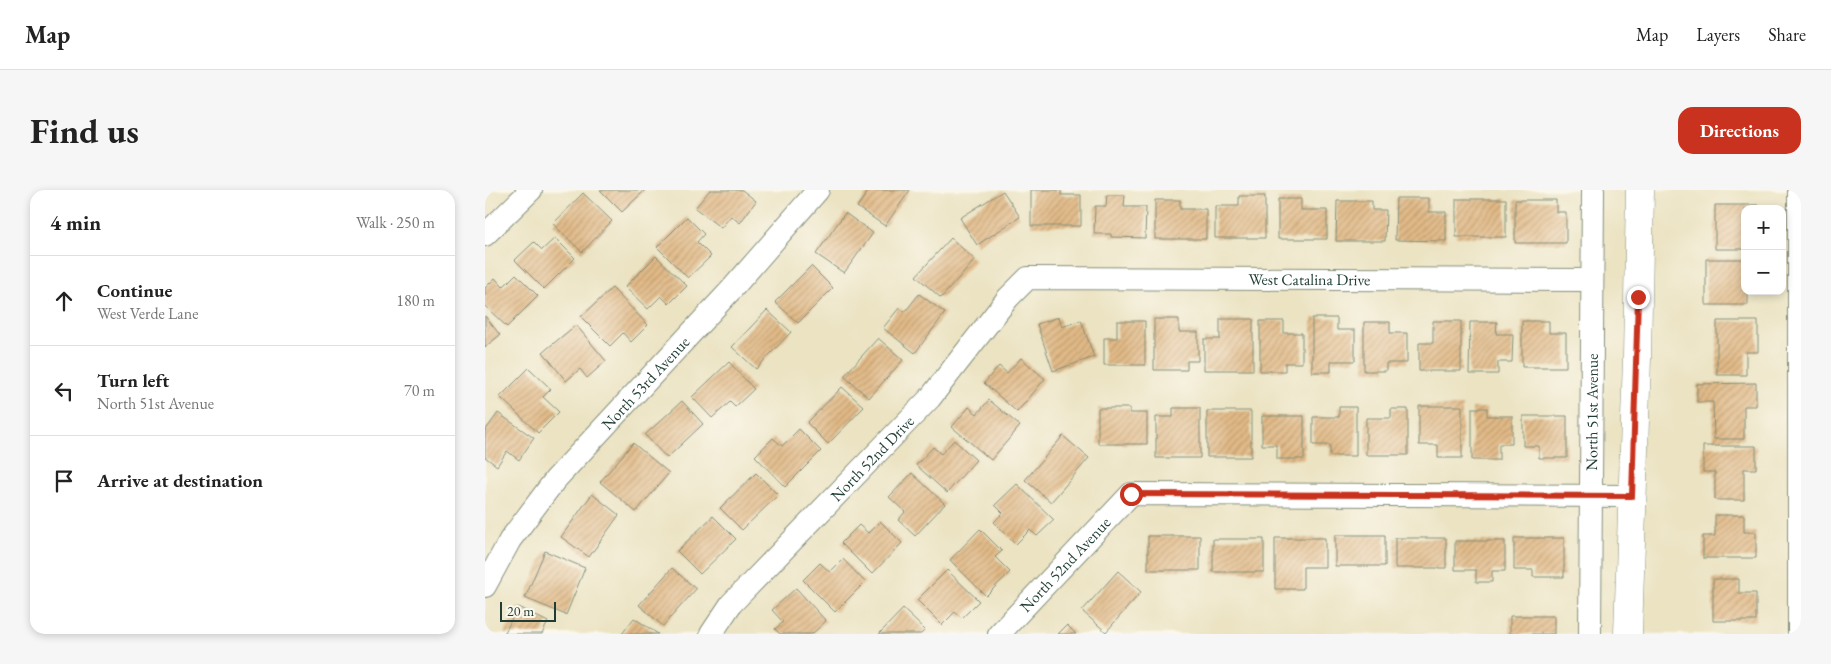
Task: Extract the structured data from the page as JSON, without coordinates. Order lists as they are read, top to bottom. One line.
{"streets":{"street":["West Catalina Drive","North 53rd Avenue","North 51st Avenue","North 52nd Drive","North 52nd Avenue"]},"crossings":[["West Catalina Drive","North 51st Avenue"],["West Catalina Drive","North 52nd Drive"],["North 51st Avenue","North 52nd Avenue"]],"scale_bar":"20 m","page":{"header":"Map","nav":["Map","Layers","Share"],"buttons":"Directions","title":"Find us","heading":["4 min","Walk · 250 m"],"map_buttons":["+","−"],"list":[["Continue","West Verde Lane","180 m"],["Turn left","North 51st Avenue","70 m"],"Arrive at destination"],"scale":"20 m"}}
